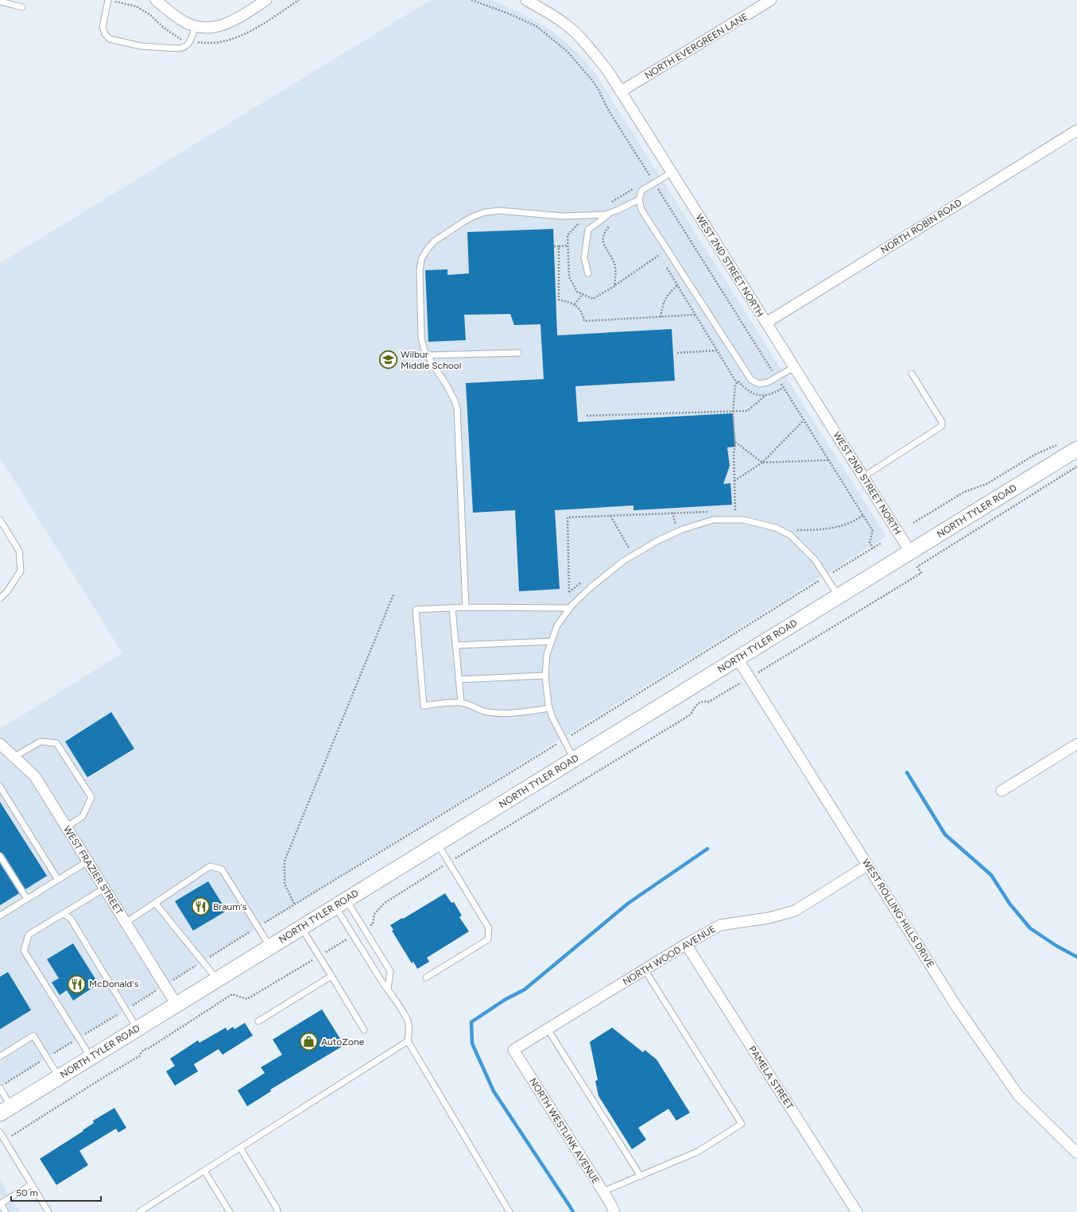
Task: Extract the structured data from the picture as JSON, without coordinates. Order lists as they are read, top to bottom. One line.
{"streets":{"main road":["NORTH TYLER ROAD"],"street":["NORTH EVERGREEN LANE","NORTH ROBIN ROAD","WEST 2ND STREET NORTH","WEST FRAZIER STREET","WEST ROLLING HILLS DRIVE","NORTH WOOD AVENUE","PAMELA STREET","NORTH WESTLINK AVENUE"]},"crossings":[["NORTH EVERGREEN LANE","WEST 2ND STREET NORTH"],["NORTH ROBIN ROAD","WEST 2ND STREET NORTH"],["WEST 2ND STREET NORTH","NORTH TYLER ROAD"],["NORTH TYLER ROAD","WEST FRAZIER STREET"],["NORTH TYLER ROAD","WEST ROLLING HILLS DRIVE"],["WEST ROLLING HILLS DRIVE","NORTH WOOD AVENUE"],["NORTH WOOD AVENUE","PAMELA STREET"],["NORTH WOOD AVENUE","NORTH WESTLINK AVENUE"]],"places":{"school or university":["Wilbur Middle School"],"restaurant":["Braum's","McDonald's"],"shop":["AutoZone"]},"scale_bar":"50 m"}
